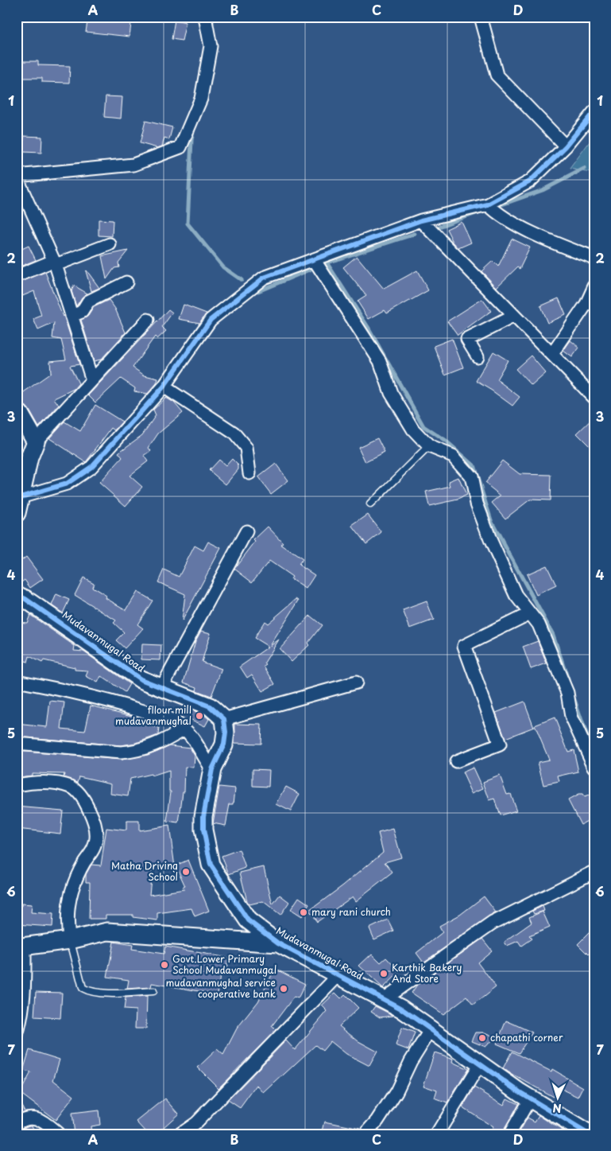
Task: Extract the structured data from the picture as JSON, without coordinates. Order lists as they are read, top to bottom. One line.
{"streets":{"street":["Mudavanmugal Road"]},"places":["fllour mill mudavanmughal","Matha Driving School","mary rani church","Govt.Lower Primary School Mudavanmugal","Karthik Bakery And Store","mudavanmughal service cooperative bank","chapathi corner"],"north":"bottom","grid":{"columns":["A","B","C","D"],"rows":["1","2","3","4","5","6","7"]}}
